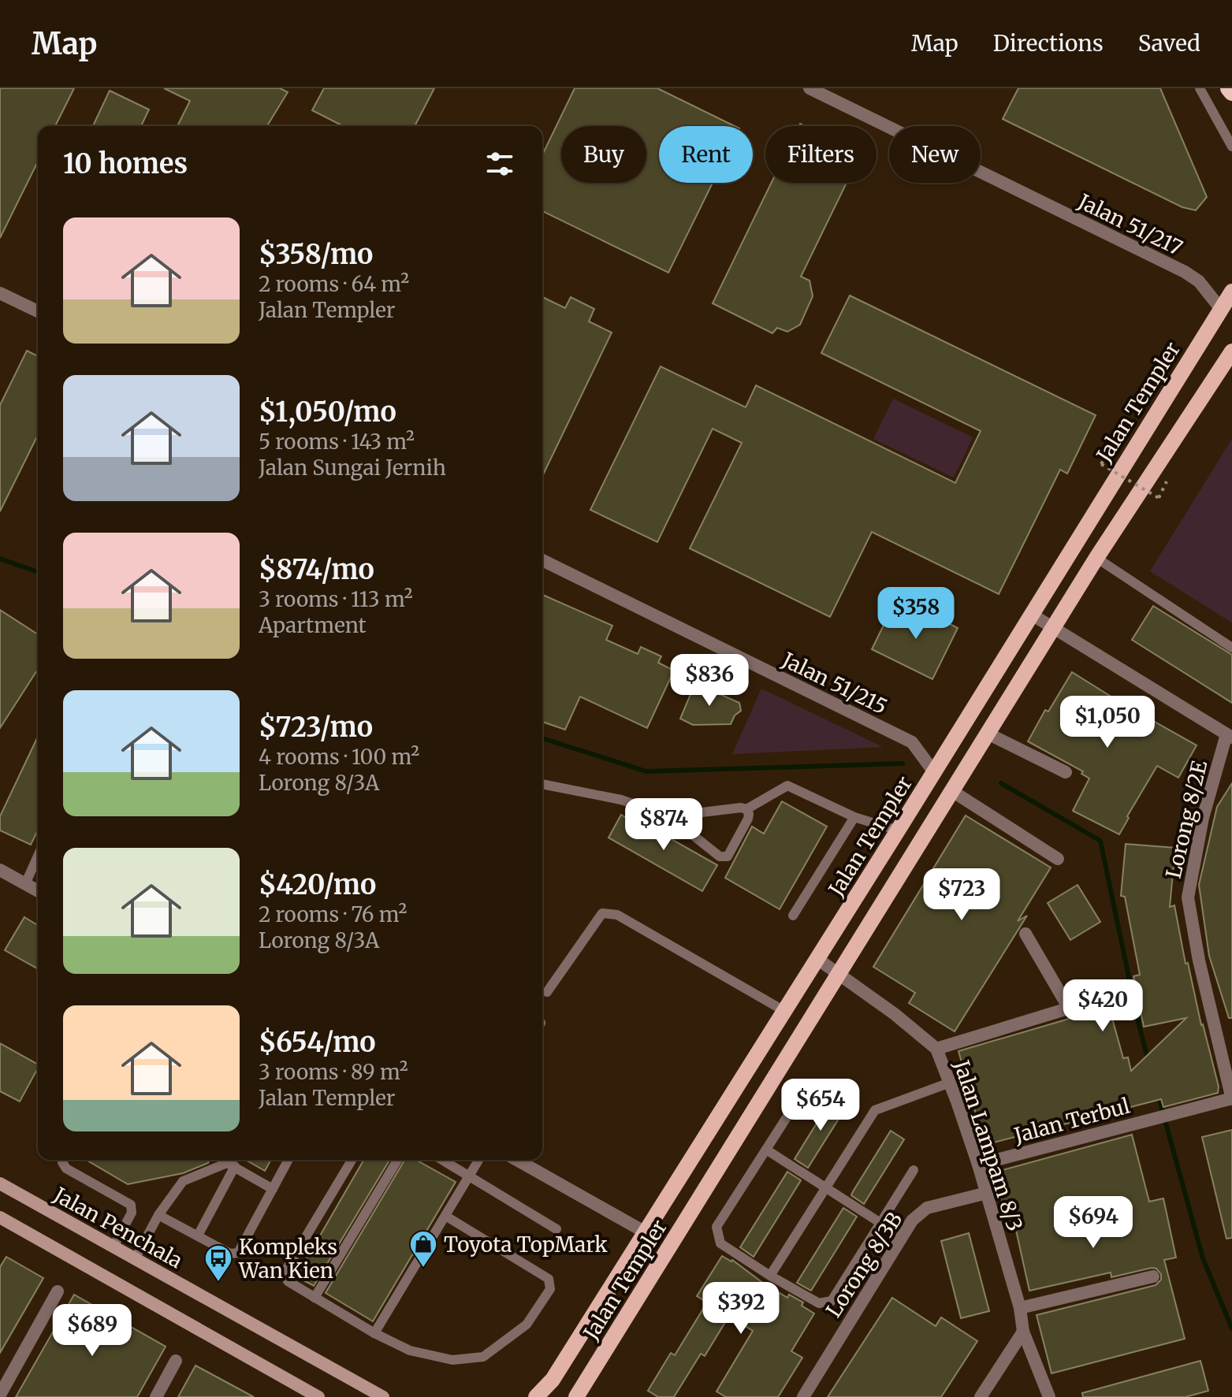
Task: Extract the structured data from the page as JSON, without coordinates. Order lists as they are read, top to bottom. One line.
{"streets":{"main road":["Jalan Templer","Jalan Penchala"],"street":["Jalan 51/217","Jalan 51/215","Lorong 8/2E","Jalan Terbul","Jalan Lampam 8/3","Lorong 8/3B"]},"crossings":[["Jalan 51/217","Jalan Templer"],["Jalan Templer","Jalan 51/215"],["Jalan Templer","Jalan Lampam 8/3"],["Lorong 8/2E","Jalan Terbul"],["Jalan Terbul","Jalan Lampam 8/3"],["Jalan Lampam 8/3","Lorong 8/3B"]],"places":{"shop":["Toyota TopMark"],"bus stop":["Kompleks Wan Kien"]},"page":{"header":"Map","nav":["Map","Directions","Saved"],"chip":["Buy","Rent","Filters","New"],"heading":"10 homes","list":[{"name":"$358/mo","note":"2 rooms · 64 m² · Jalan Templer"},{"name":"$1,050/mo","note":"5 rooms · 143 m² · Jalan Sungai Jernih"},{"name":"$874/mo","note":"3 rooms · 113 m² · Apartment"},{"name":"$723/mo","note":"4 rooms · 100 m² · Lorong 8/3A"},{"name":"$420/mo","note":"2 rooms · 76 m² · Lorong 8/3A"},{"name":"$654/mo","note":"3 rooms · 89 m² · Jalan Templer"}],"price":["$358","$836","$1,050","$874","$723","$420","$654","$694","$392","$689"]}}
